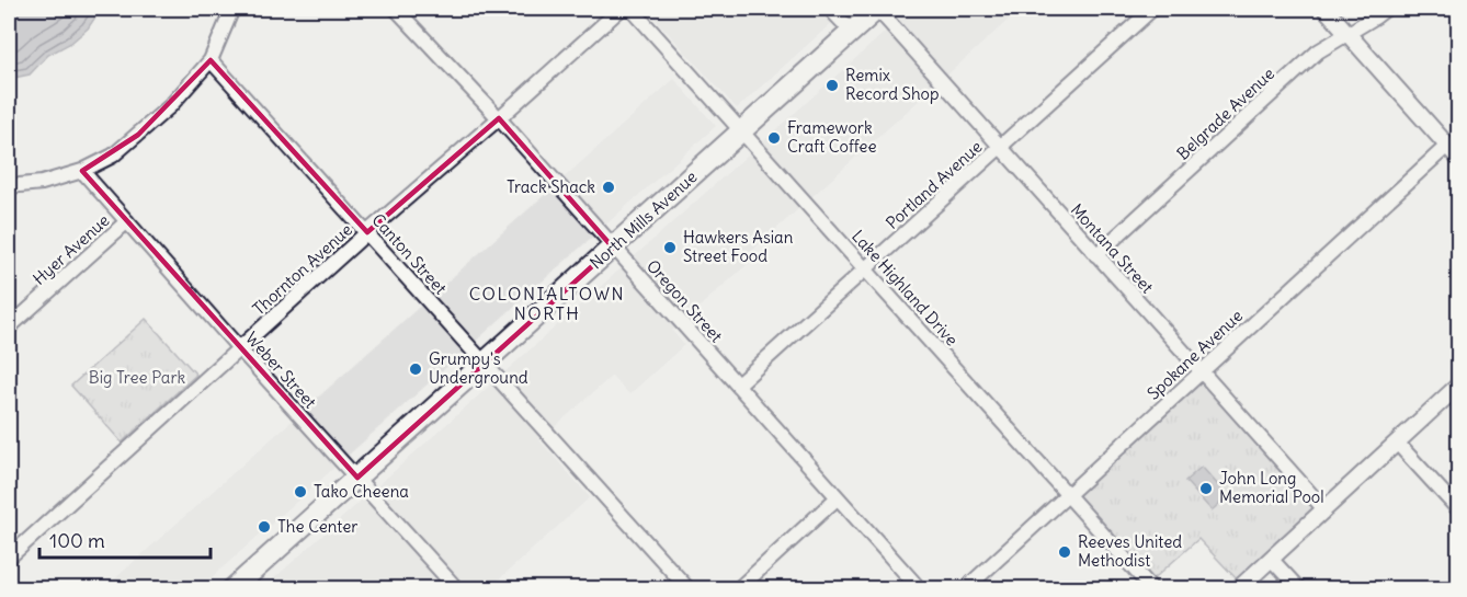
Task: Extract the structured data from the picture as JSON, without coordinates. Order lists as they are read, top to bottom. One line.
{"streets":{"main road":["North Mills Avenue"],"street":["Belgrade Avenue","Portland Avenue","Montana Street","Hyer Avenue","Canton Street","Thornton Avenue","Lake Highland Drive","Oregon Street","Spokane Avenue","Weber Street"]},"crossings":[["Belgrade Avenue","Montana Street"],["Portland Avenue","Montana Street"],["Portland Avenue","Lake Highland Drive"],["Portland Avenue","Oregon Street"],["North Mills Avenue","Montana Street"],["North Mills Avenue","Canton Street"],["North Mills Avenue","Lake Highland Drive"],["North Mills Avenue","Oregon Street"],["North Mills Avenue","Weber Street"],["Montana Street","Spokane Avenue"],["Hyer Avenue","Weber Street"],["Canton Street","Thornton Avenue"],["Thornton Avenue","Oregon Street"],["Thornton Avenue","Weber Street"],["Lake Highland Drive","Spokane Avenue"]],"districts":["COLONIALTOWN NORTH"],"parks":["Big Tree Park"],"places":["Remix Record Shop","Framework Craft Coffee","Track Shack","Hawkers Asian Street Food","Grumpy's Underground","John Long Memorial Pool","Tako Cheena","The Center","Reeves United Methodist"],"scale_bar":"100 m"}
